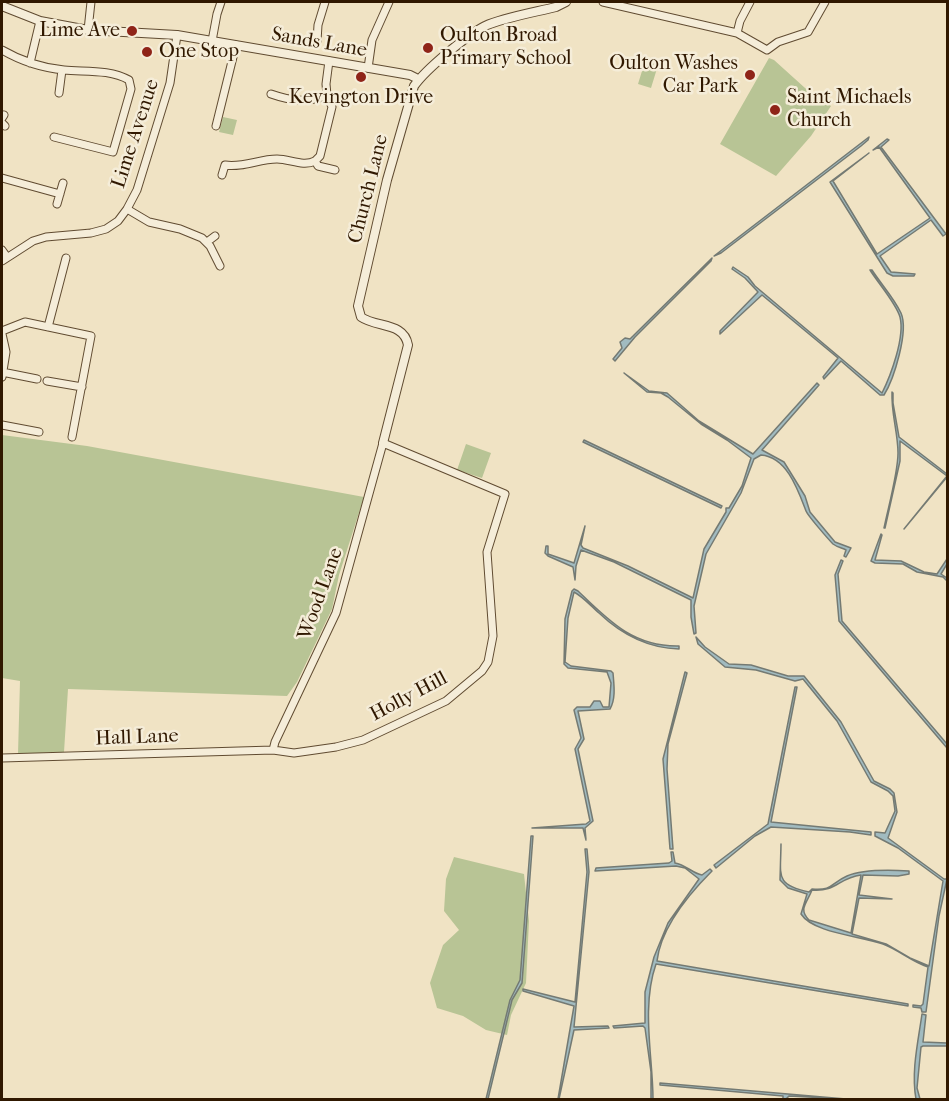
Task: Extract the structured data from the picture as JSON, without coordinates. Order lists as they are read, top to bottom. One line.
{"streets":{"street":["Sands Lane","Lime Avenue","Church Lane","Wood Lane","Holly Hill","Hall Lane"]},"crossings":[["Sands Lane","Lime Avenue"],["Sands Lane","Church Lane"],["Church Lane","Wood Lane"],["Church Lane","Holly Hill"],["Wood Lane","Holly Hill"],["Wood Lane","Hall Lane"],["Holly Hill","Hall Lane"]],"places":["Lime Ave","Oulton Broad Primary School","One Stop","Oulton Washes Car Park","Kevington Drive","Saint Michaels Church"]}
